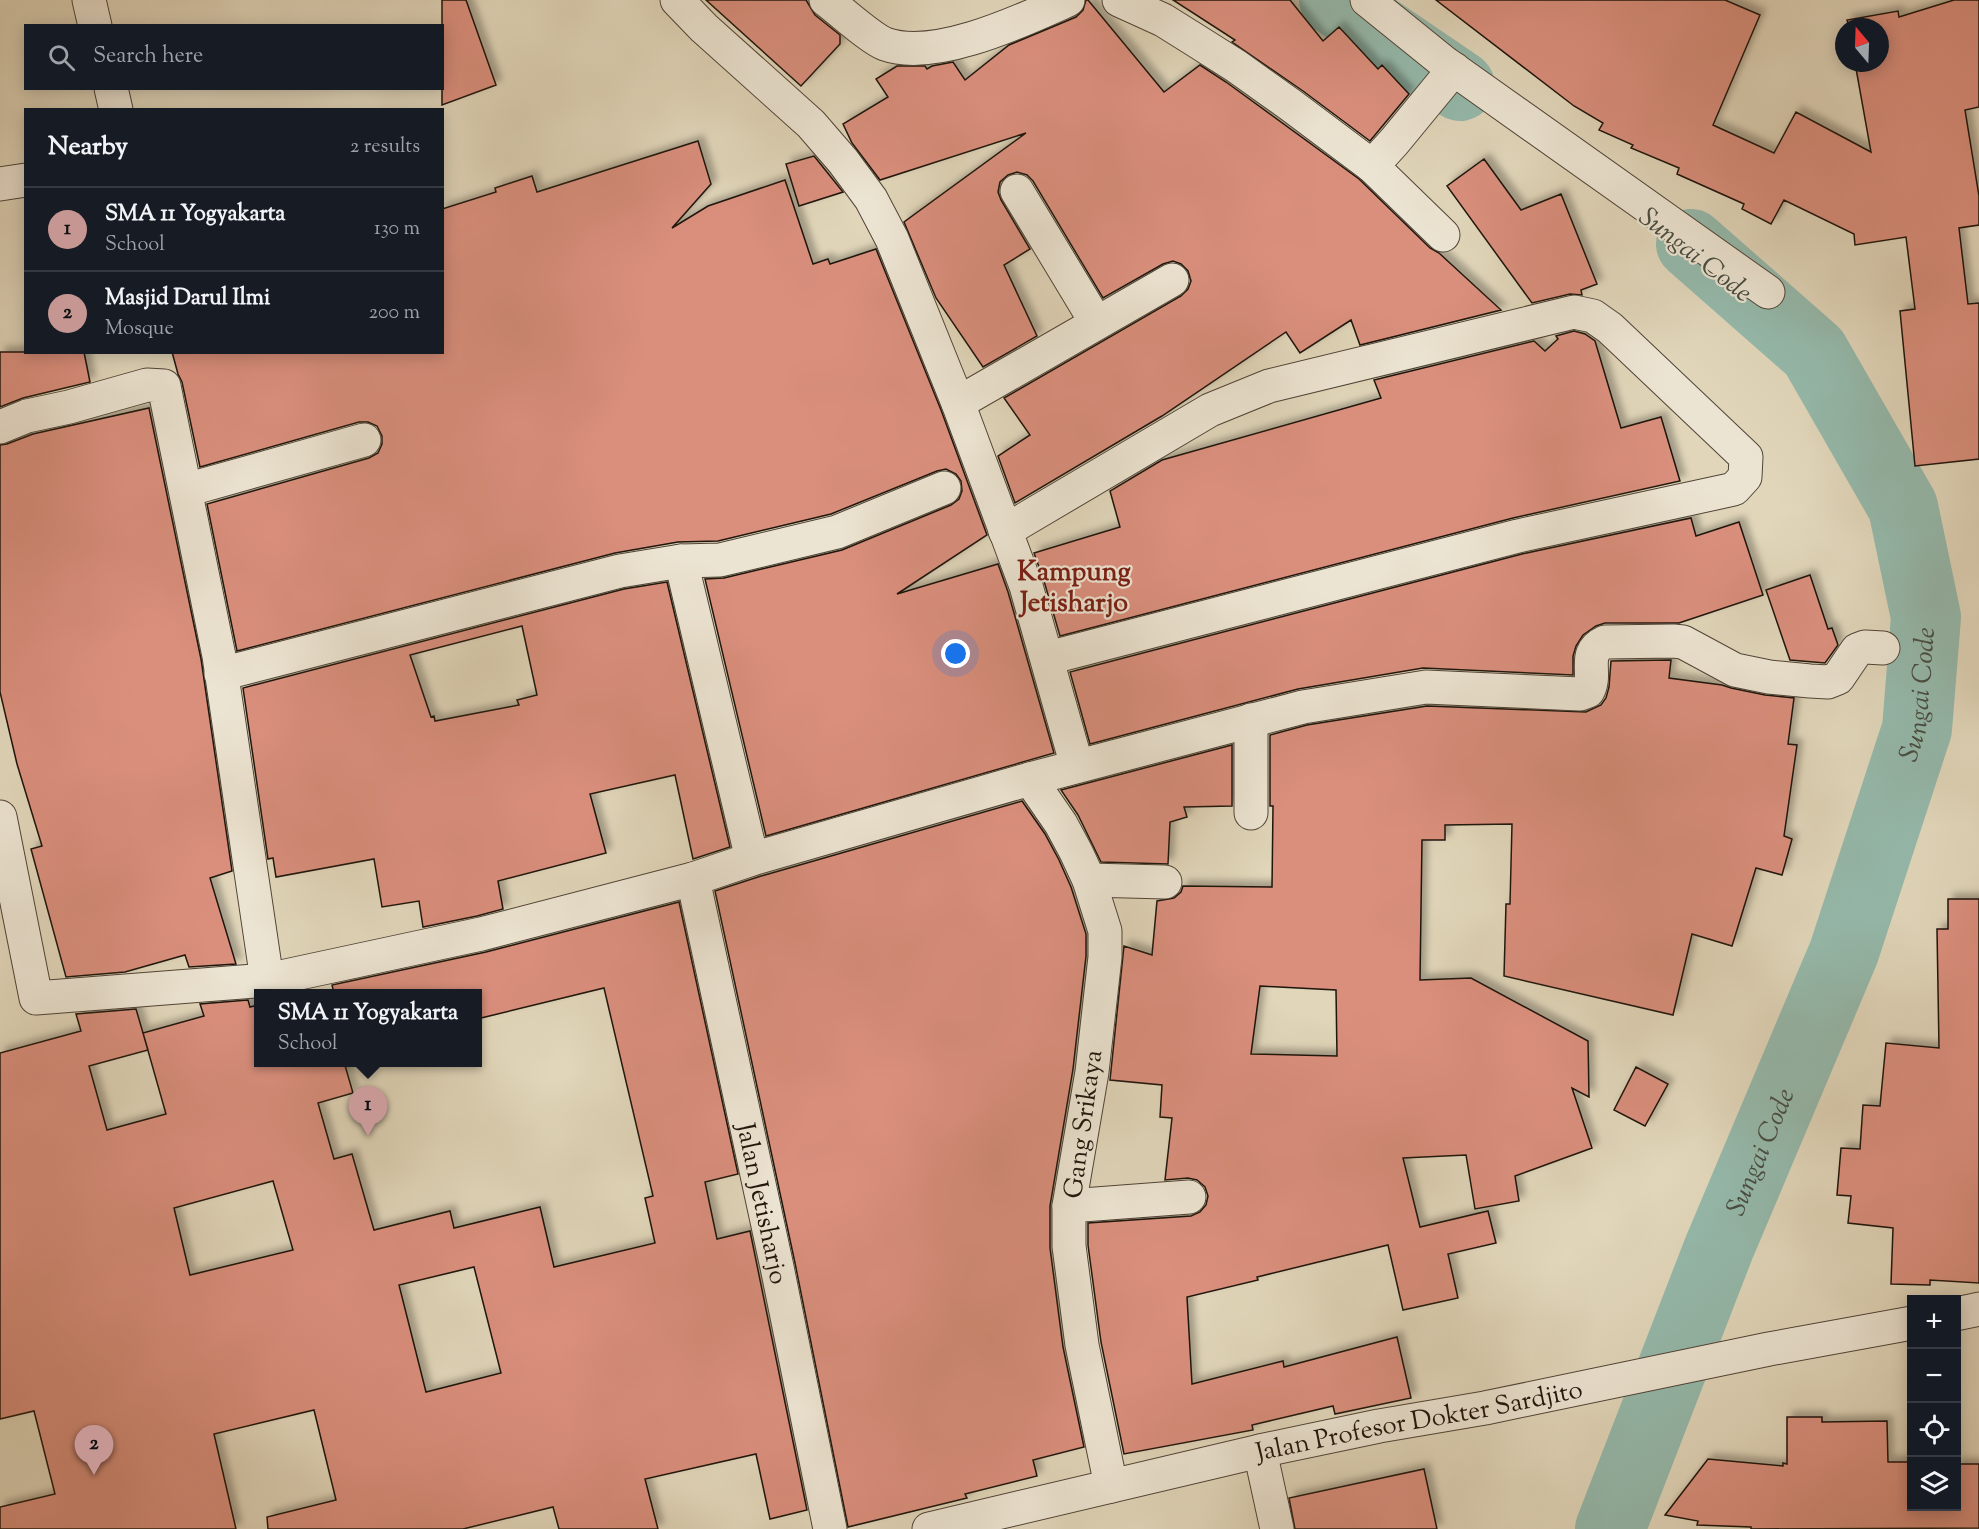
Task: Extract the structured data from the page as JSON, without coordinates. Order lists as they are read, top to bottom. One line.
{"streets":{"street":["Gang Srikaya","Jalan Jetisharjo","Jalan Profesor Dokter Sardjito"]},"crossings":[["Gang Srikaya","Jalan Profesor Dokter Sardjito"]],"districts":["Kampung Jetisharjo"],"water":["Sungai Code"],"north":"top","page":{"search":"Search here","heading":["Nearby","2 results"],"list":[{"mark":"1","name":"SMA 11 Yogyakarta","note":"School","value":"130 m"},{"mark":"2","name":"Masjid Darul Ilmi","note":"Mosque","value":"200 m"}],"popup":["SMA 11 Yogyakarta","School"],"pins":["1","2"],"map_buttons":["+","−"]}}
